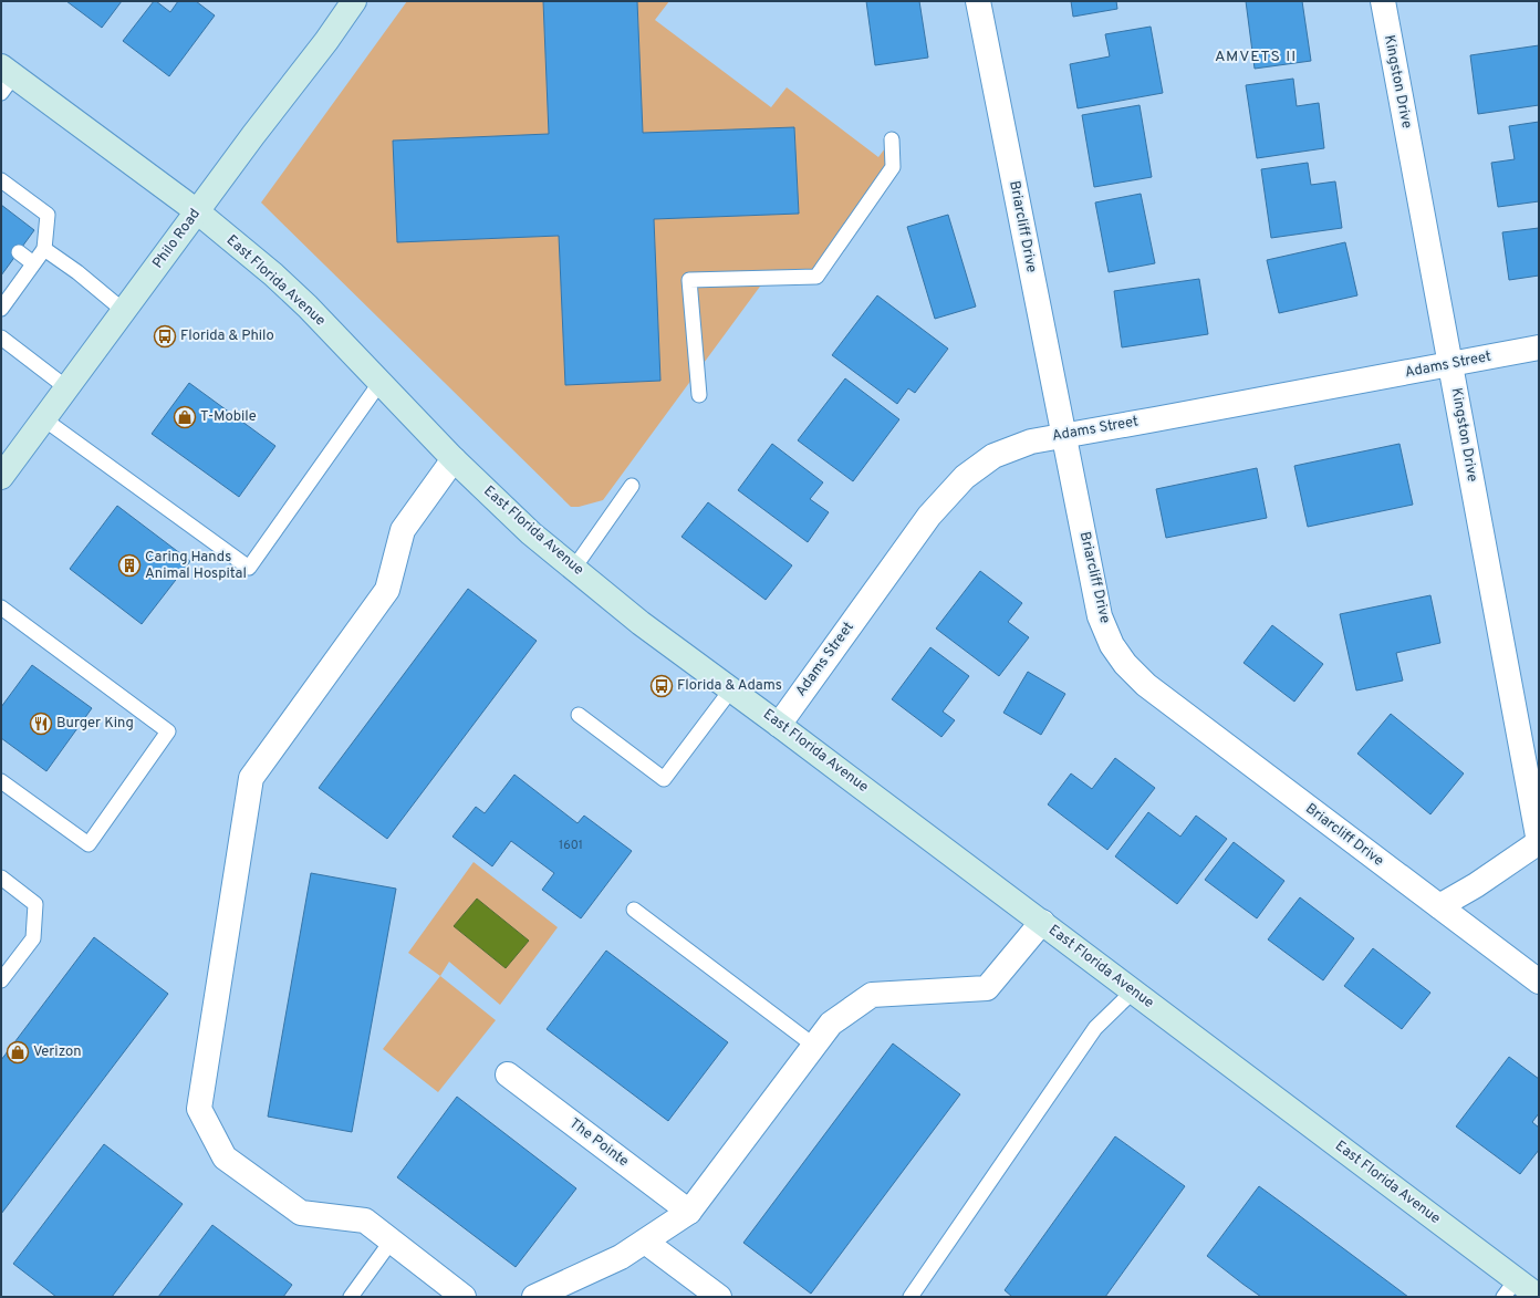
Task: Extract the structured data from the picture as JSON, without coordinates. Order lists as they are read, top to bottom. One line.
{"streets":{"street":["Kingston Drive","Briarcliff Drive","Philo Road","East Florida Avenue","Adams Street","The Pointe"]},"crossings":[["Kingston Drive","Briarcliff Drive"],["Kingston Drive","Adams Street"],["Briarcliff Drive","Adams Street"],["Philo Road","East Florida Avenue"],["East Florida Avenue","Adams Street"]],"districts":["AMVETS II"],"places":{"bus stop":["Florida & Philo","Florida & Adams"],"shop":["T-Mobile","Verizon"],"building":["Caring Hands Animal Hospital"],"restaurant":["Burger King"]},"house_numbers":["1601"]}
